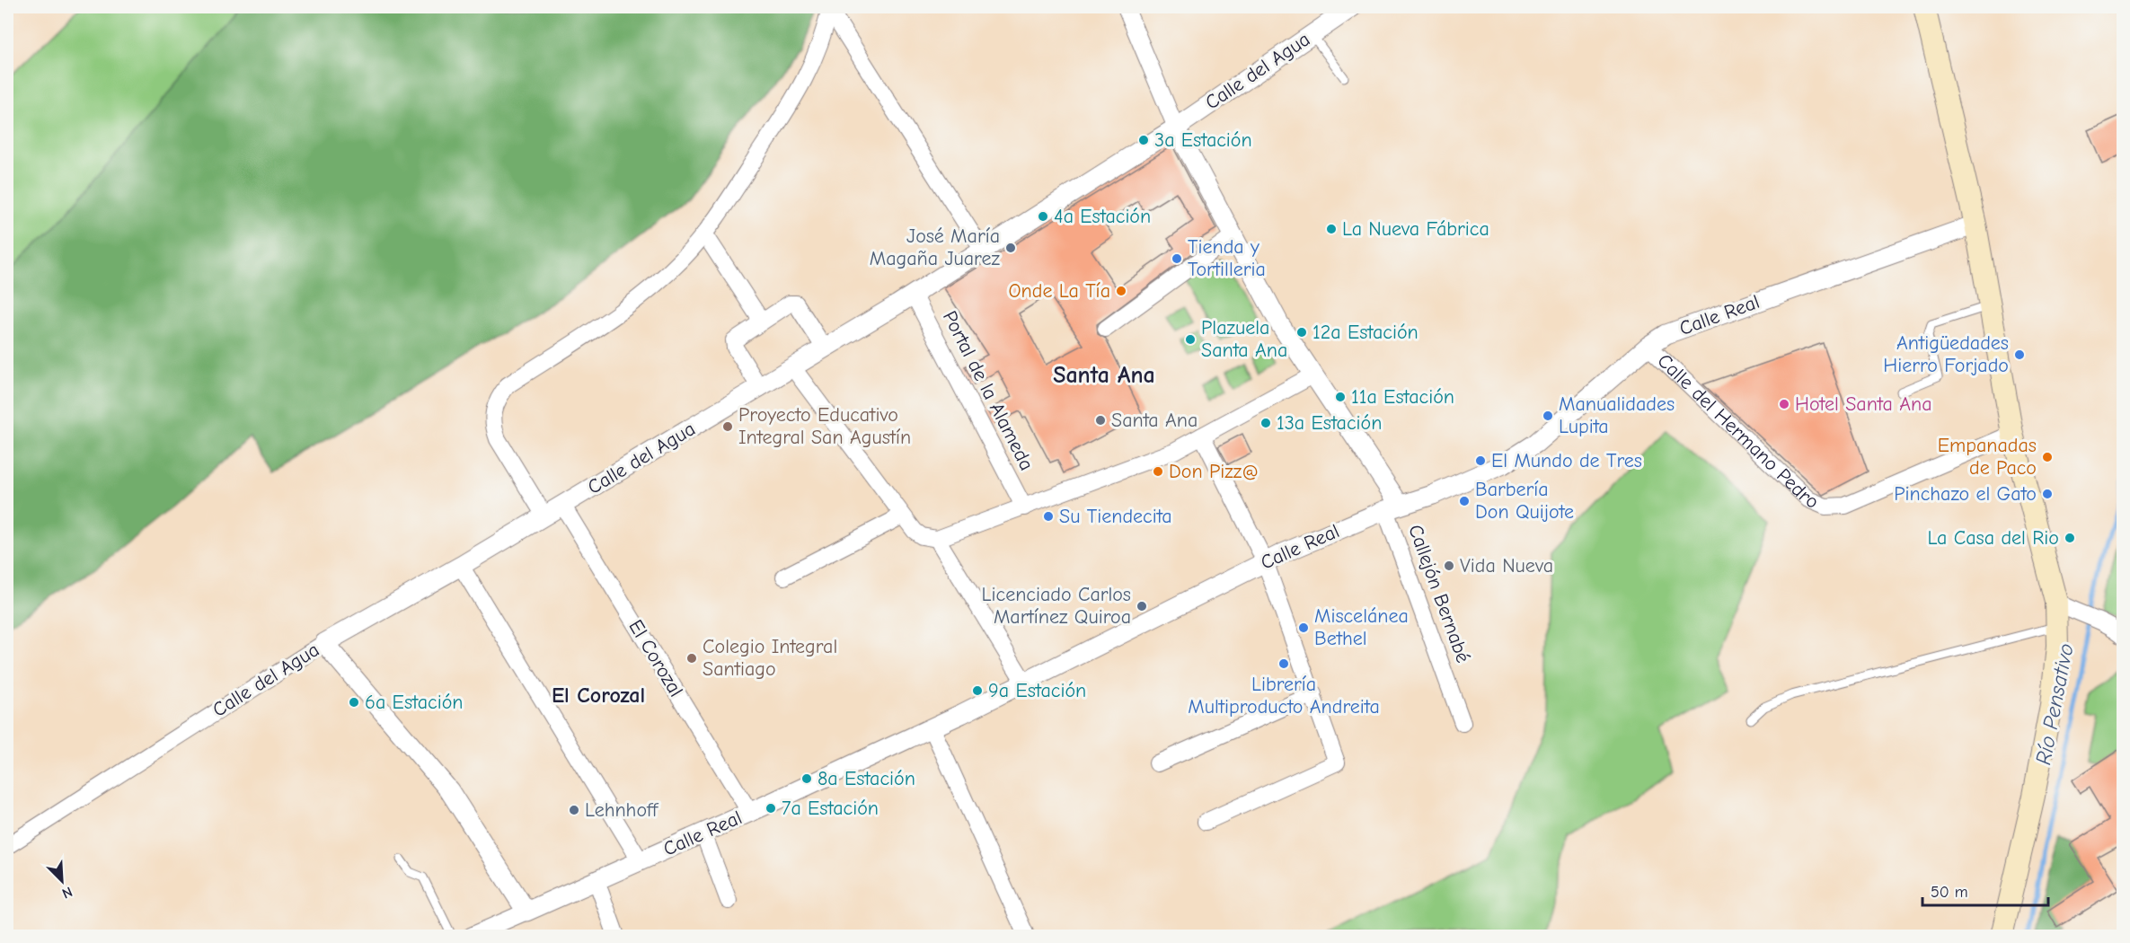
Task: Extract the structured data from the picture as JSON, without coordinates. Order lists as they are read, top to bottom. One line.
{"streets":{"street":["Calle del Agua","Calle Real","Portal de la Alameda","Calle del Hermano Pedro","Callejón Bernabé","El Corozal"]},"crossings":[["Calle del Agua","Portal de la Alameda"],["Calle del Agua","El Corozal"],["Calle Real","Calle del Hermano Pedro"],["Calle Real","Callejón Bernabé"],["Calle Real","El Corozal"]],"districts":["Santa Ana","El Corozal"],"water":["Río Pensativo"],"places":["3a Estación","4a Estación","La Nueva Fábrica","José María Magaña Juarez","Tienda y Tortilleria","Onde La Tía","12a Estación","Plazuela Santa Ana","Antigüedades Hierro Forjado","11a Estación","Hotel Santa Ana","Manualidades Lupita","Santa Ana","13a Estación","Proyecto Educativo Integral San Agustín","Empanadas de Paco","El Mundo de Tres","Don Pizz@","Pinchazo el Gato","Barbería Don Quijote","Su Tiendecita","La Casa del Rio","Vida Nueva","Licenciado Carlos Martínez Quiroa","Miscelánea Bethel","Colegio Integral Santiago","Librería Multiproducto Andreita","9a Estación","6a Estación","8a Estación","7a Estación","Lehnhoff"],"scale_bar":"50 m","north":"bottom right"}
